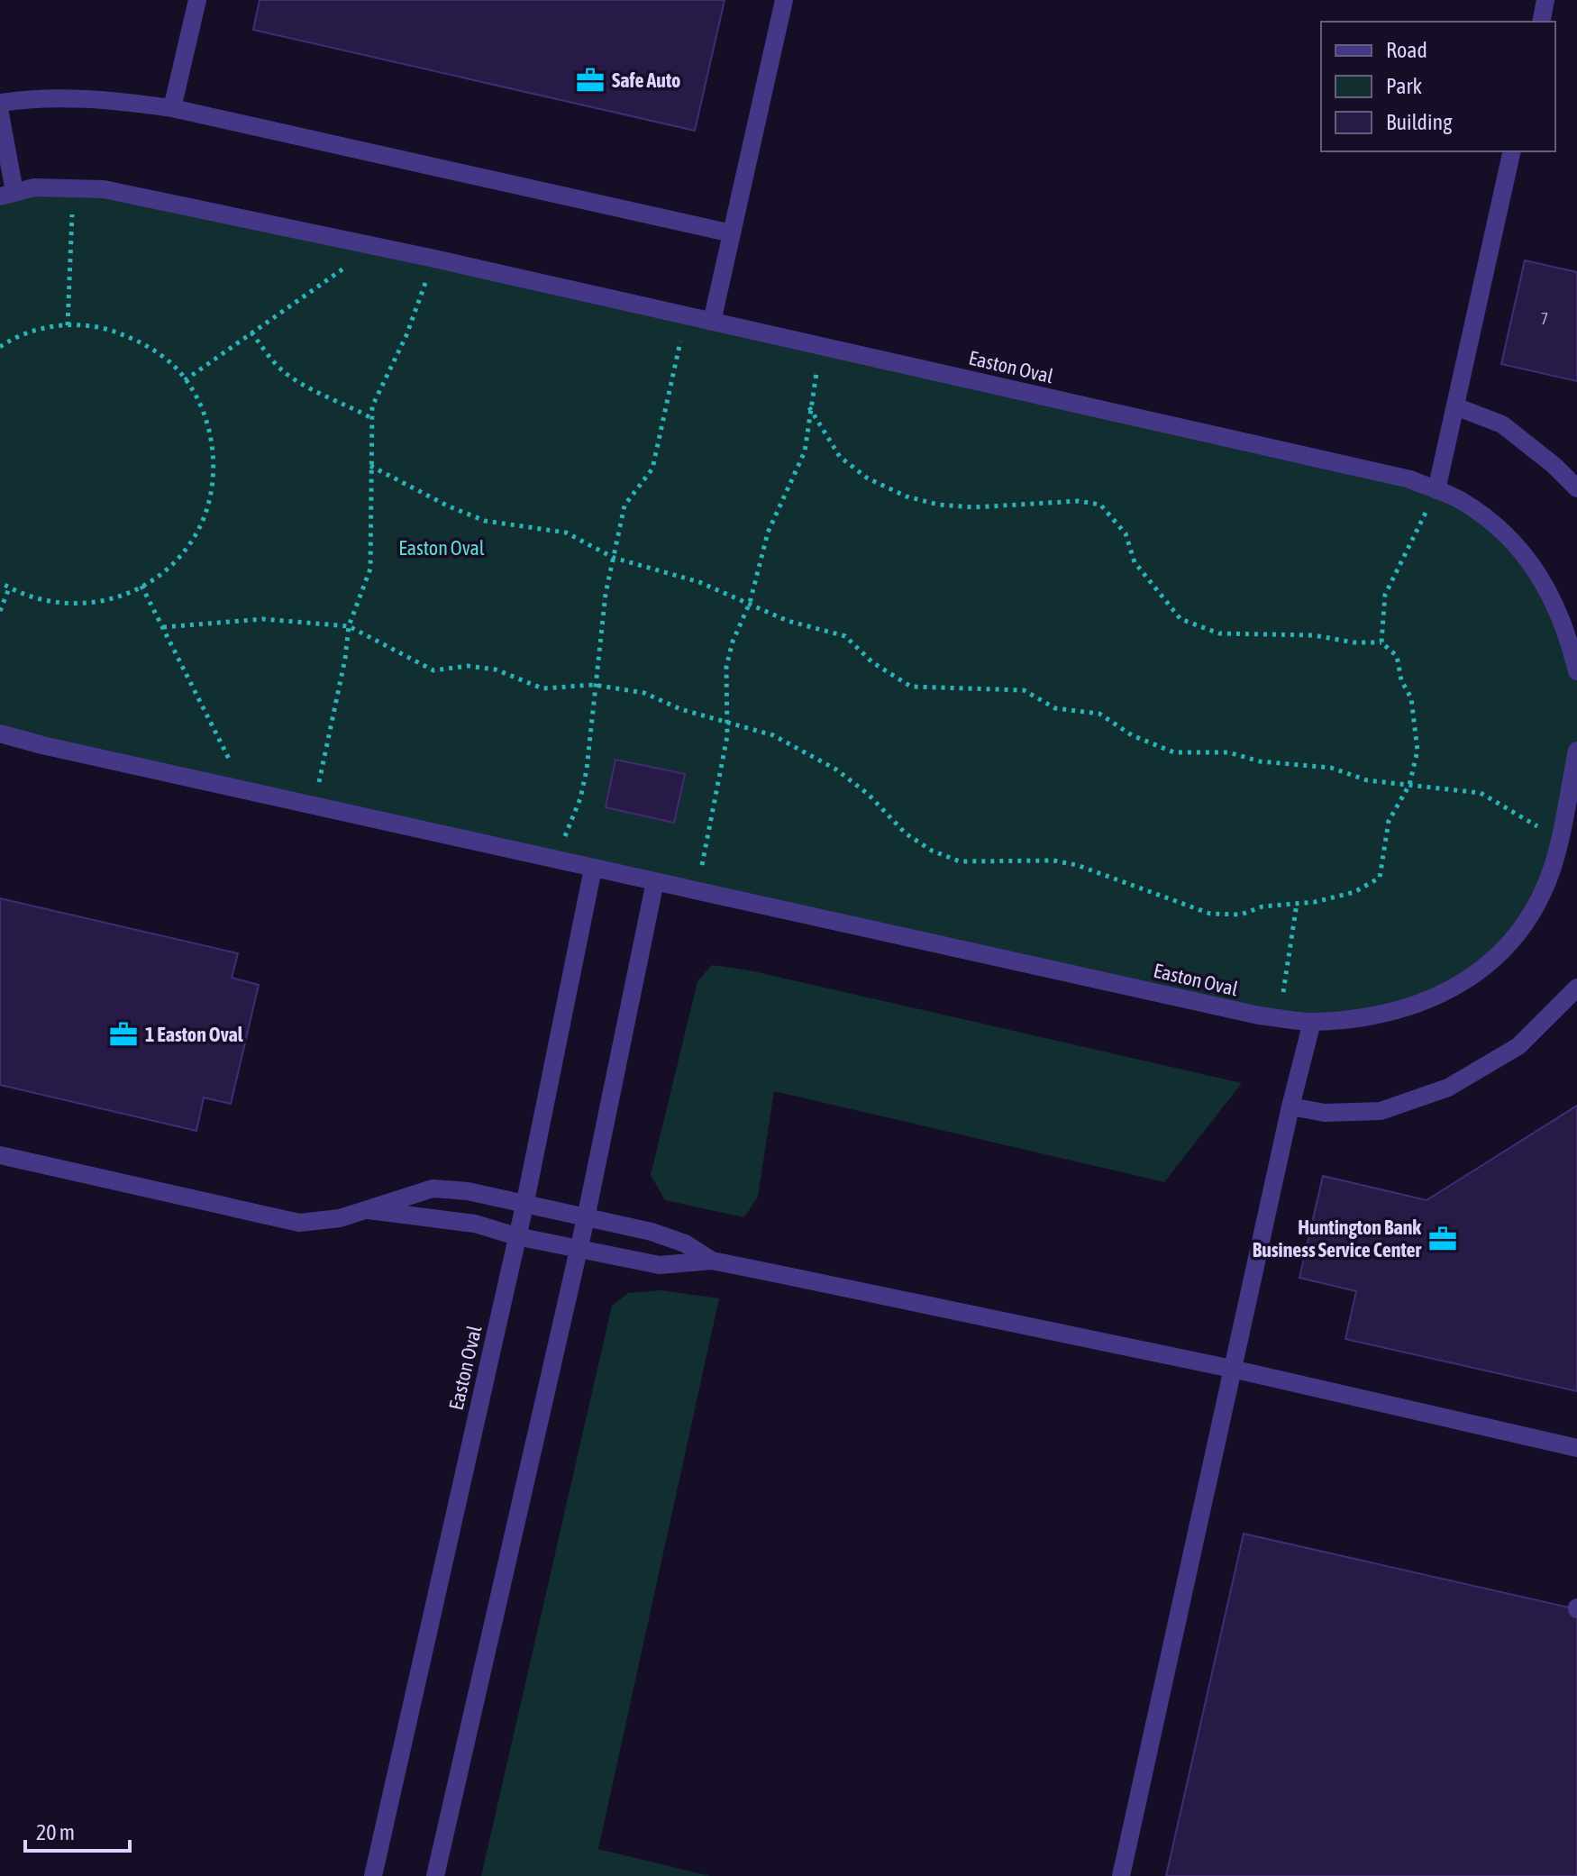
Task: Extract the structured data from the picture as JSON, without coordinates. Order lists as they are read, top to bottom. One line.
{"streets":{"street":["Easton Oval"]},"parks":["Easton Oval"],"places":{"office":["Safe Auto","1 Easton Oval","Huntington Bank Business Service Center"]},"house_numbers":["7"],"legend":["Road","Park","Building"],"scale_bar":"20 m"}
